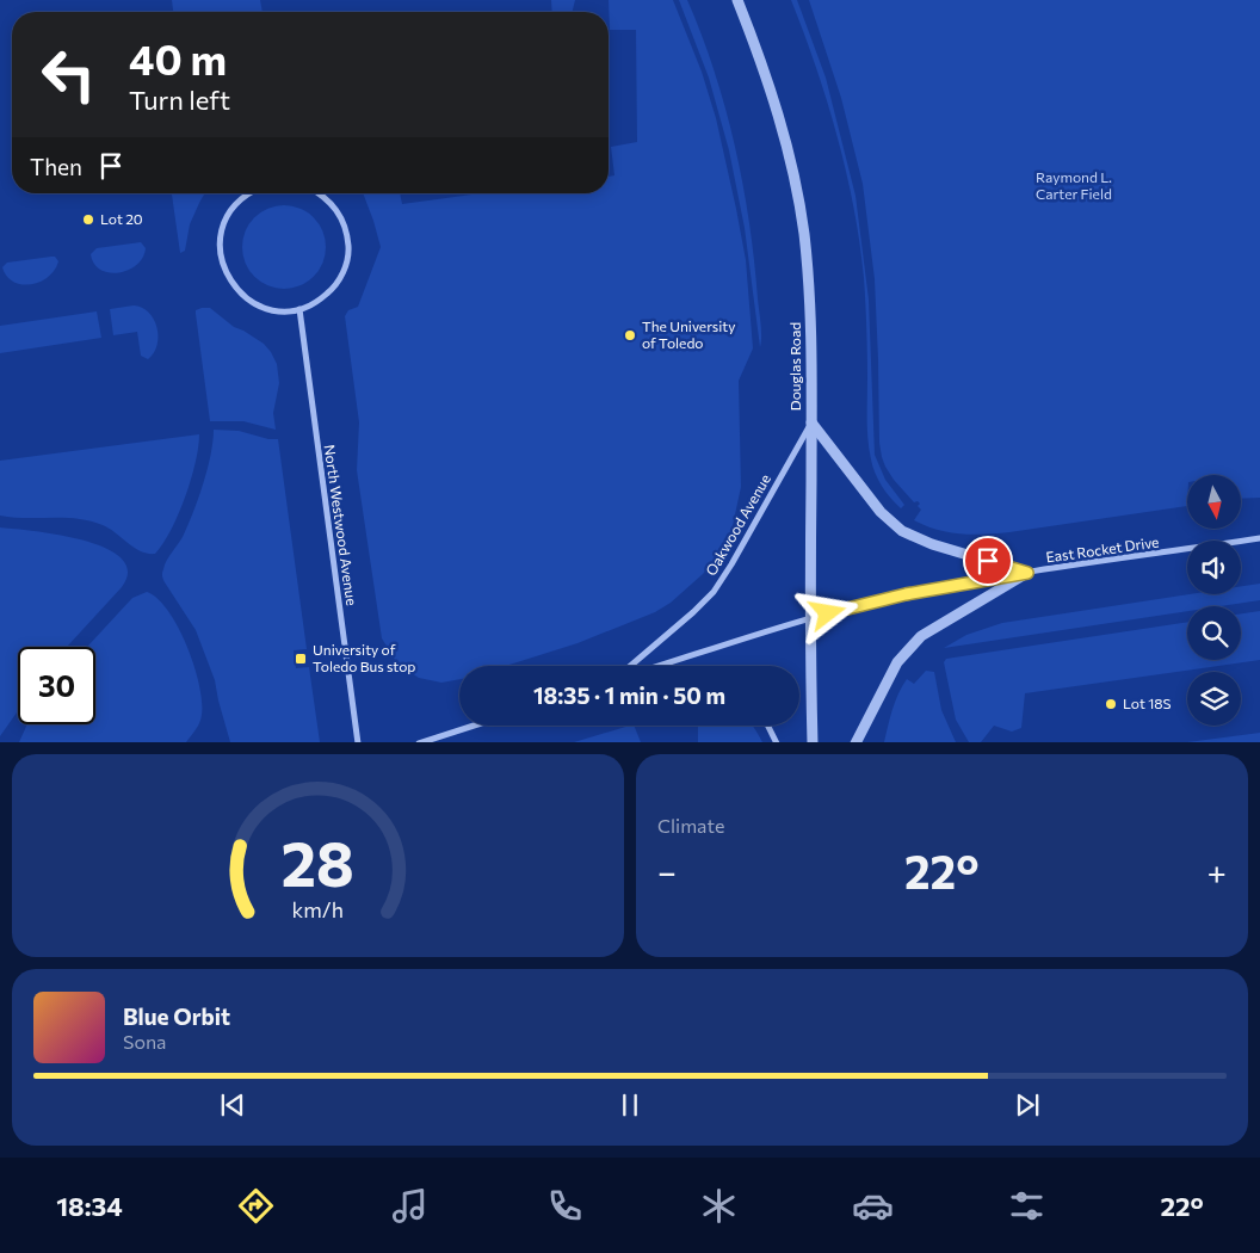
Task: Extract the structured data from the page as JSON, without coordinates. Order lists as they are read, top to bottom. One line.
{"streets":{"street":["Douglas Road","North Westwood Avenue","Oakwood Avenue","East Rocket Drive"]},"crossings":[["Douglas Road","Oakwood Avenue"],["Douglas Road","East Rocket Drive"]],"parks":["Raymond L. Carter Field"],"places":{"other":["Lot 20","The University of Toledo","Lot 18S"],"transit":["University of Toledo Bus stop"]},"north":"bottom","page":{"turn":["40 m","Turn left"],"then":"Then","limit":"30","trip":"18:35 · 1 min · 50 m","tile":"Climate","heat":["−","22°","+"],"song":["Blue Orbit","Sona"],"tabs":["18:34","22°"],"gauge":["28","km/h"]}}
